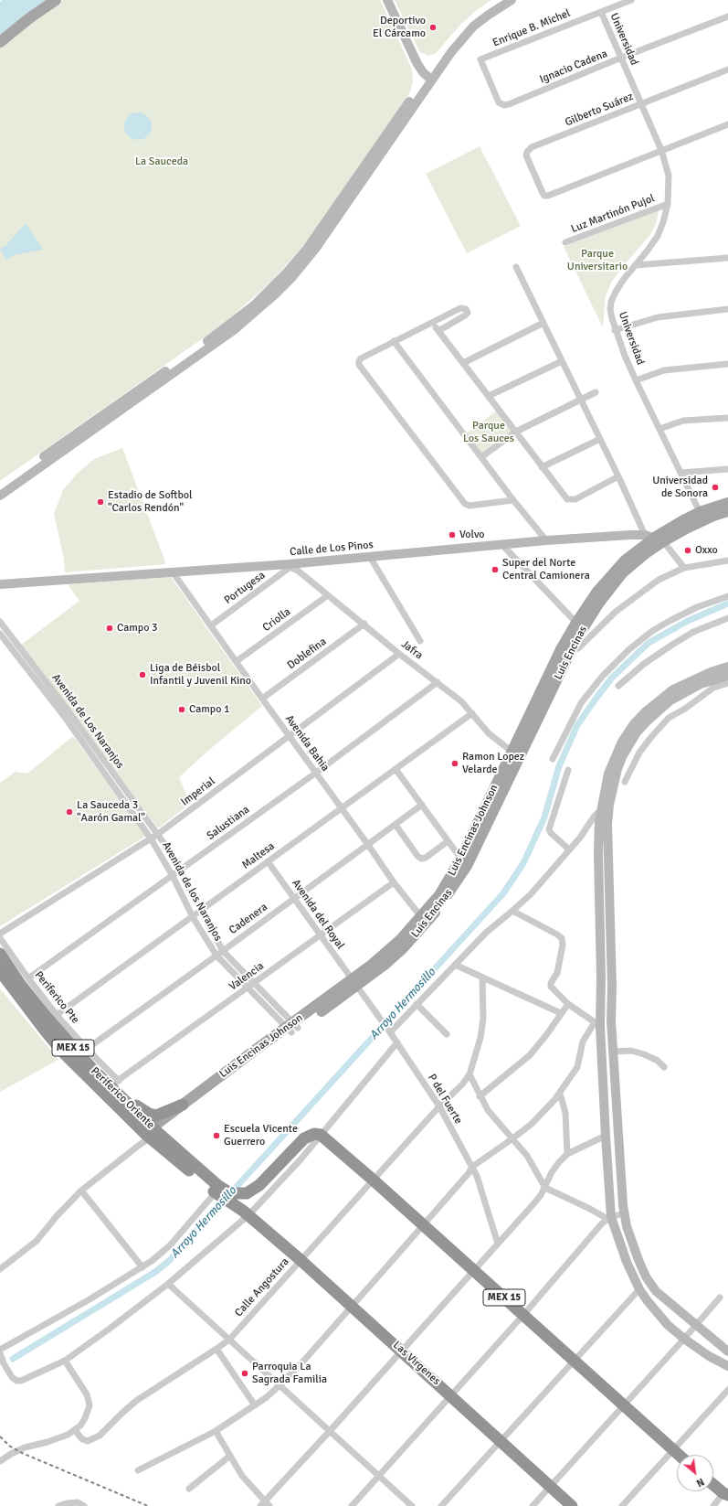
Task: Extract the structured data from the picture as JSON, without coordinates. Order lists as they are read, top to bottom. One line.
{"streets":{"highway":["MEX 15","Periferico Oriente","Las Virgenes"],"main road":["Luis Encinas","Luis Encinas Johnson"],"street":["Enrique B. Michel","Universidad","Ignacio Cadena","Gilberto Suárez","Luz Martinón Pujol","Calle de Los Pinos","Portugesa","Criolla","Jafra","Doblefina","Avenida de Los Naranjos","Avenida Bahia","Imperial","Salustiana","Maltesa","Avenida de los Naranjos","Avenida del Royal","Cadenera","Valencia","Periferico Pte","P del Fuerte","Calle Angostura"]},"crossings":[["Enrique B. Michel","Universidad"],["Enrique B. Michel","Ignacio Cadena"],["Universidad","Ignacio Cadena"],["Universidad","Gilberto Suárez"],["Universidad","Luz Martinón Pujol"],["Universidad","Luis Encinas Johnson"],["Calle de Los Pinos","Portugesa"],["Calle de Los Pinos","Jafra"],["Calle de Los Pinos","Luis Encinas"],["Calle de Los Pinos","Avenida Bahia"],["Calle de Los Pinos","Luis Encinas Johnson"],["Portugesa","Jafra"],["Portugesa","Avenida Bahia"],["Criolla","Jafra"],["Criolla","Avenida Bahia"],["Jafra","Luis Encinas"],["Jafra","Doblefina"],["Jafra","Imperial"],["Jafra","Salustiana"],["Jafra","Luis Encinas Johnson"],["Jafra","Maltesa"],["Luis Encinas","Luis Encinas Johnson"],["Doblefina","Avenida Bahia"],["Avenida de Los Naranjos","Imperial"],["Avenida de Los Naranjos","Avenida de los Naranjos"],["Avenida Bahia","Imperial"],["Avenida Bahia","Salustiana"],["Avenida Bahia","Luis Encinas Johnson"],["Avenida Bahia","Maltesa"],["Avenida Bahia","Cadenera"],["Avenida Bahia","Valencia"],["Imperial","Avenida de los Naranjos"],["Salustiana","Avenida de los Naranjos"],["Salustiana","Periferico Pte"],["Luis Encinas Johnson","Avenida de los Naranjos"],["Luis Encinas Johnson","Avenida del Royal"],["Luis Encinas Johnson","Periferico Oriente"],["Luis Encinas Johnson","P del Fuerte"],["Maltesa","Avenida de los Naranjos"],["Maltesa","Avenida del Royal"],["Maltesa","Periferico Pte"],["Avenida de los Naranjos","Cadenera"],["Avenida de los Naranjos","Valencia"],["Avenida del Royal","Cadenera"],["Avenida del Royal","Valencia"],["Avenida del Royal","P del Fuerte"],["Cadenera","Periferico Pte"],["Valencia","Periferico Pte"],["Valencia","Periferico Oriente"],["Periferico Pte","Periferico Oriente"],["MEX 15","Periferico Oriente"],["MEX 15","Calle Angostura"],["MEX 15","Las Virgenes"],["P del Fuerte","Calle Angostura"],["Calle Angostura","Las Virgenes"]],"water":["Arroyo Hermosillo"],"parks":["La Sauceda","Parque Universitario","Parque Los Sauces"],"places":["Deportivo El Cárcamo","Universidad de Sonora","Estadio de Softbol \"Carlos Rendón\"","Volvo","Oxxo","Super del Norte Central Camionera","Campo 3","Liga de Béisbol Infantil y Juvenil Kino","Campo 1","Ramon Lopez Velarde","La Sauceda 3 \"Aarón Gamal\"","Escuela Vicente Guerrero","Parroquia La Sagrada Familia"],"north":"bottom right"}
